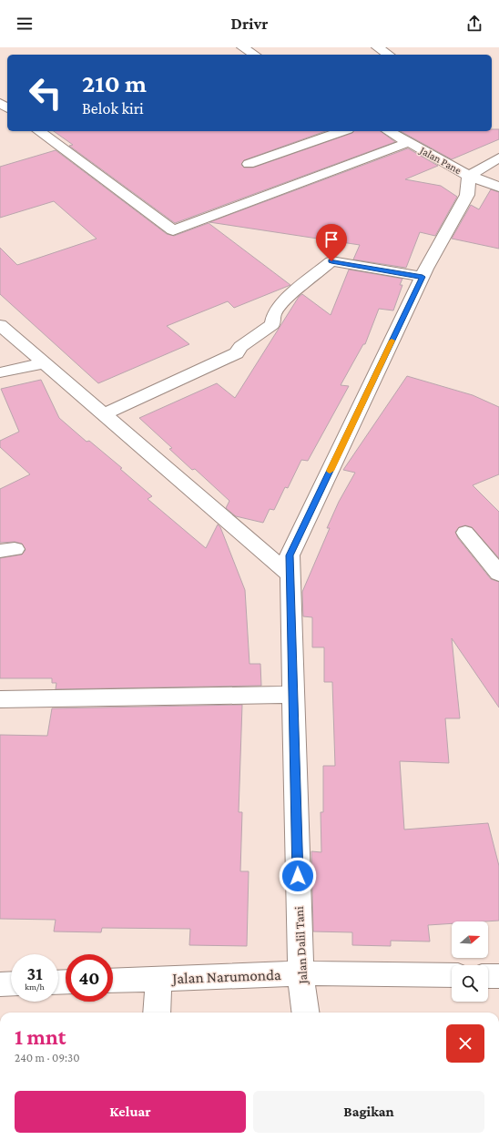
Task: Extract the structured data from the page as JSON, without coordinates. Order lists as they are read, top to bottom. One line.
{"streets":{"street":["Jalan Pane","Jalan Dalil Tani","Jalan Narumonda"]},"crossings":[["Jalan Pane","Jalan Dalil Tani"],["Jalan Dalil Tani","Jalan Narumonda"]],"north":"right","page":{"header":"Drivr","turn":["210 m","Belok kiri"],"speed":"31 km/h","limit":"40","heading":["1 mnt","240 m · 09:30"],"buttons":["Keluar","Bagikan"]}}
